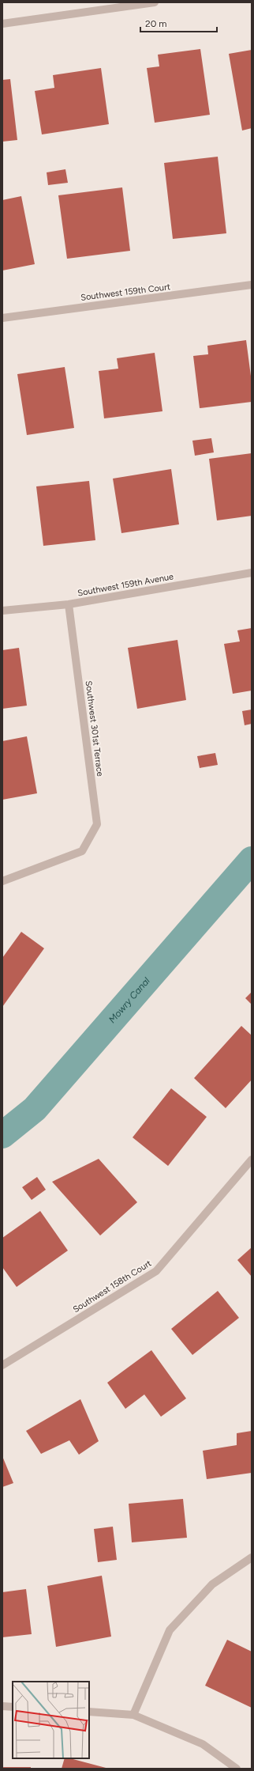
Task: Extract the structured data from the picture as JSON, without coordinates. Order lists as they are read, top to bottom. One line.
{"streets":{"street":["Southwest 159th Court","Southwest 159th Avenue","Southwest 301st Terrace","Southwest 158th Court"]},"crossings":[["Southwest 159th Avenue","Southwest 301st Terrace"]],"water":["Mowry Canal"],"scale_bar":"20 m"}
